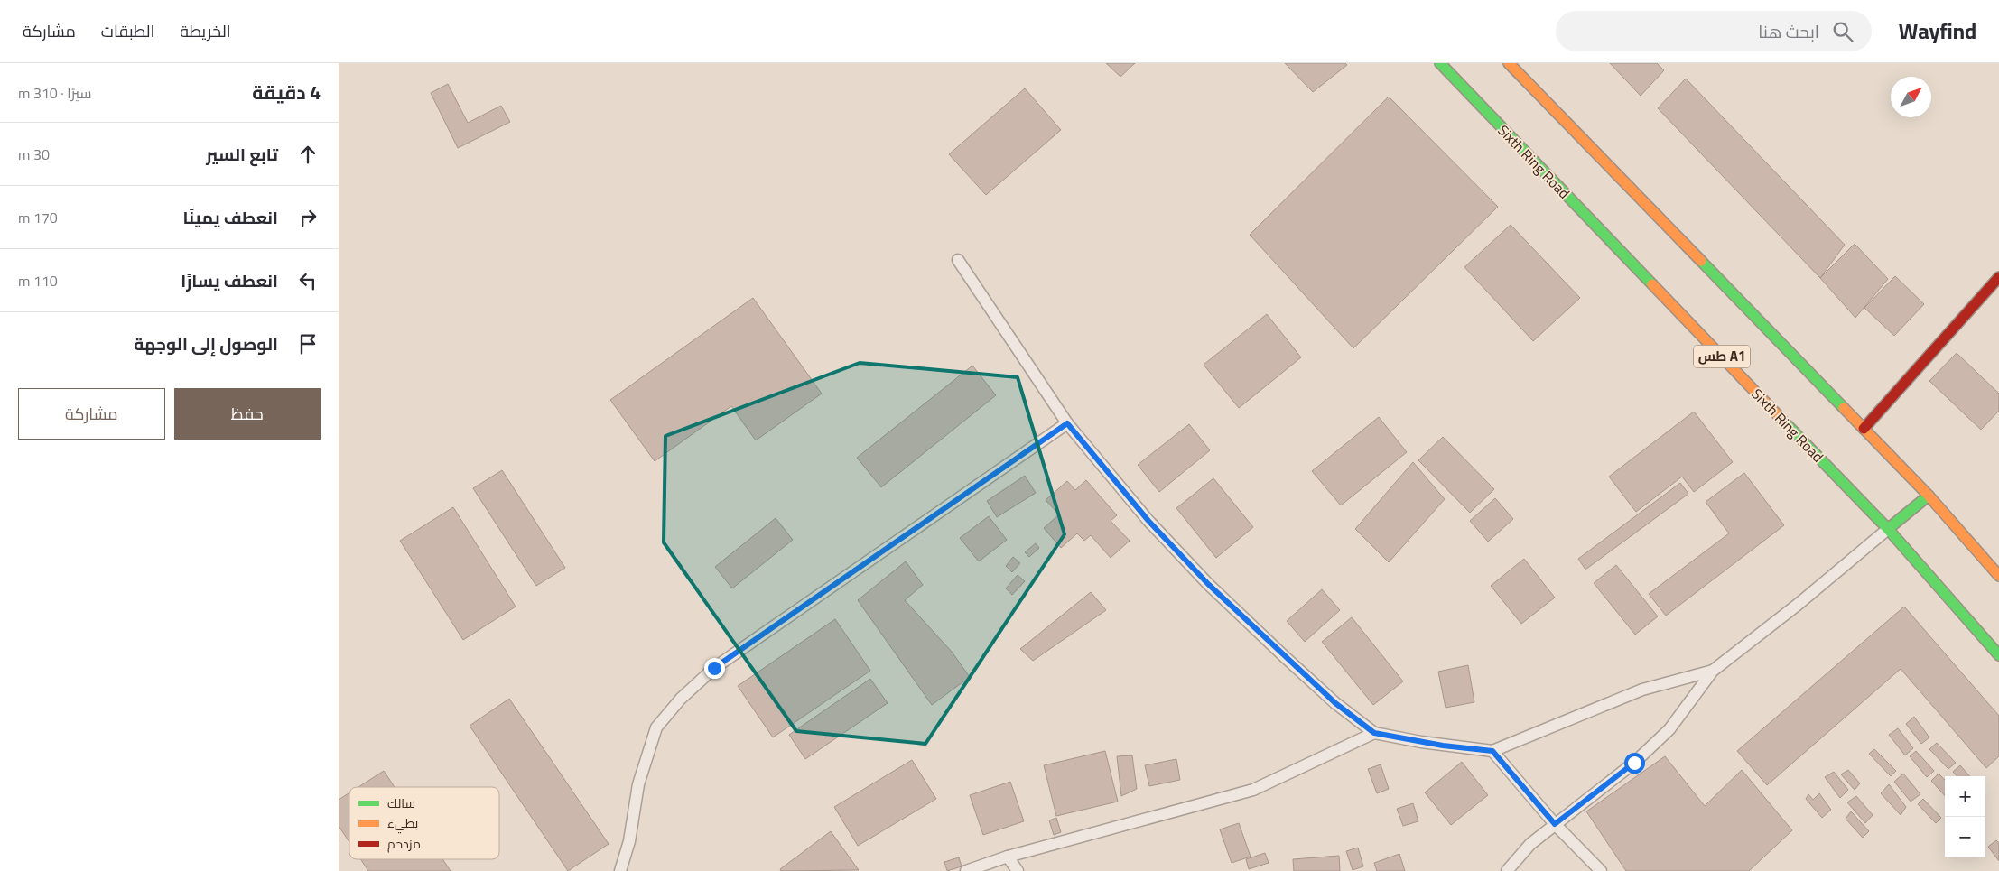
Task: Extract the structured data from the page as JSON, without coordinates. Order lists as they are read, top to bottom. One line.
{"streets":{"main road":["Sixth Ring Road","طس A1"]},"legend":["سالك","بطيء","مزدحم"],"north":"top right","page":{"header":"Wayfind","search":"ابحث هنا","nav":["الخريطة","الطبقات","مشاركة"],"heading":["4 دقيقة","سيرًا · 310 m"],"list":[["تابع السير","30 m"],["انعطف يمينًا","170 m"],["انعطف يسارًا","110 m"],"الوصول إلى الوجهة"],"buttons":["حفظ","مشاركة"],"map_buttons":["+","−"]}}
